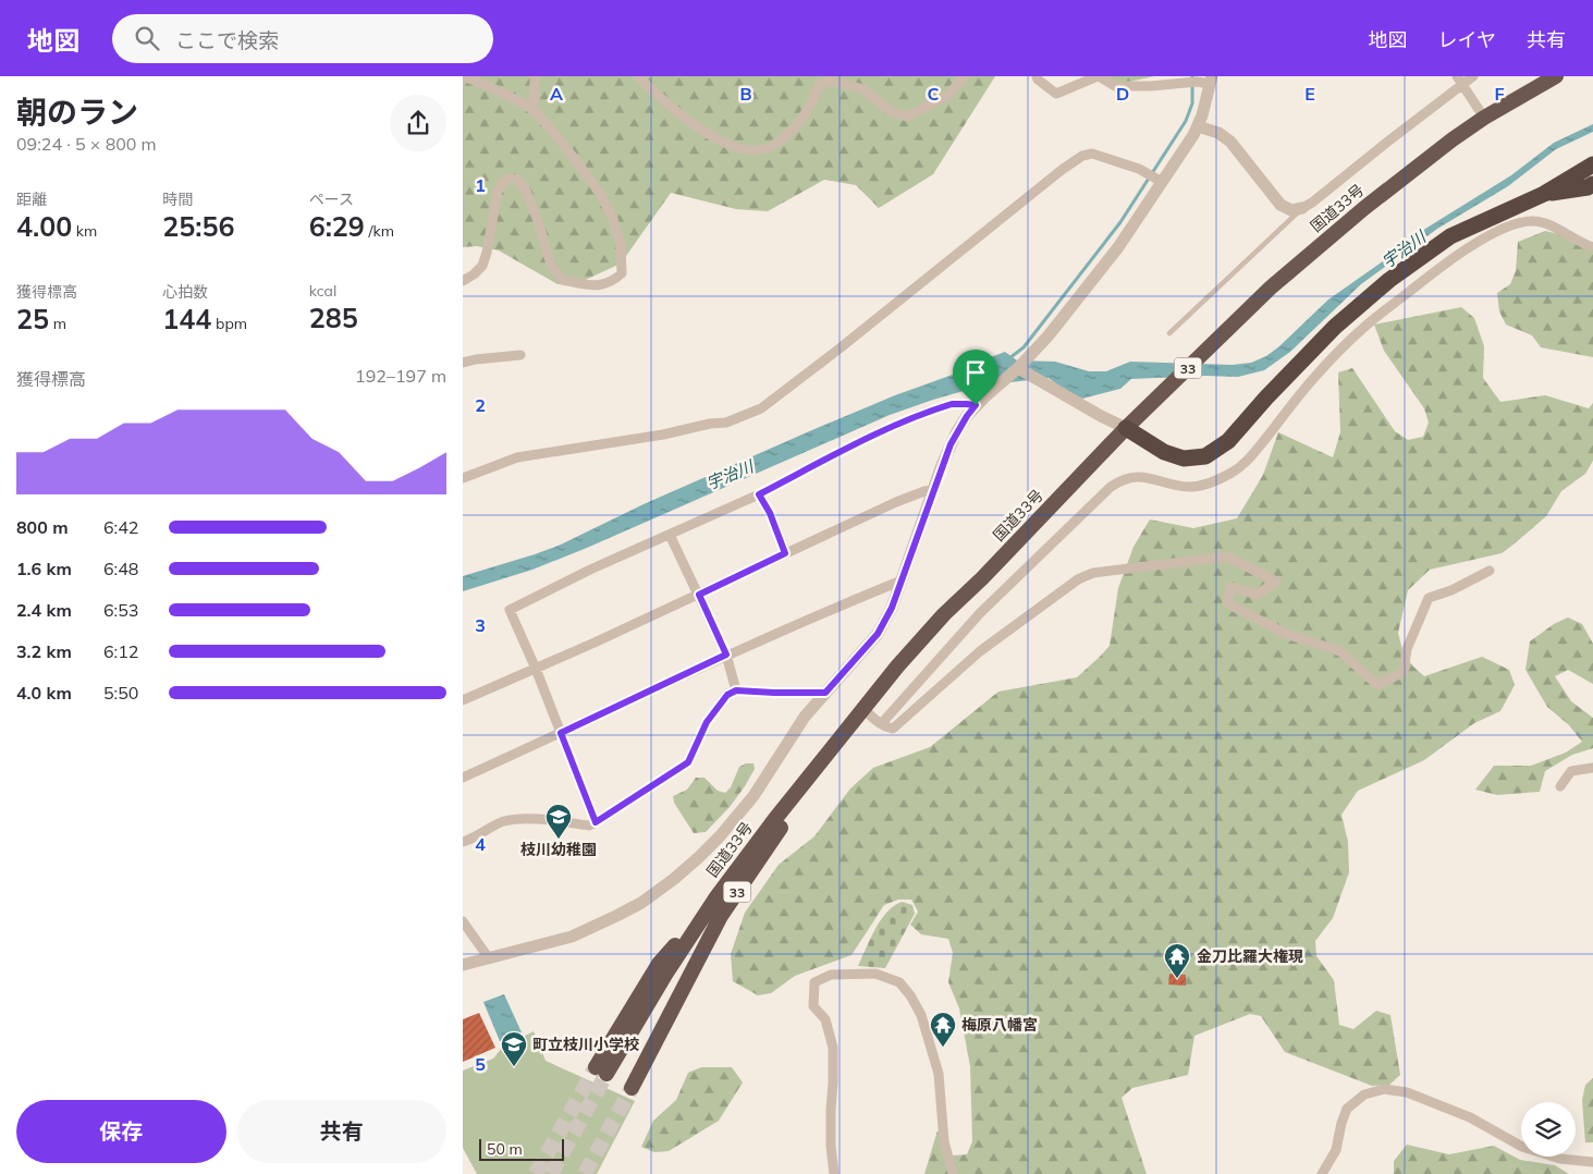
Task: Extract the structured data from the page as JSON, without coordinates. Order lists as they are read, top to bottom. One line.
{"streets":{"highway":["国道33号","33"]},"crossings":[["国道33号","33"]],"water":["宇治川"],"places":{"school or university":["枝川幼稚園","町立枝川小学校"],"temple":["金刀比羅大権現","梅原八幡宮"]},"scale_bar":"50 m","page":{"header":"地図","search":"ここで検索","nav":["地図","レイヤ","共有"],"heading":["朝のラン","09:24 · 5 × 800 m"],"stats":[["距離","4.00 km"],["時間","25:56"],["ペース","6:29 /km"],["獲得標高","25 m"],["心拍数","144 bpm"],["kcal","285"]],"chart":["獲得標高","192–197 m"],"list":[{"name":"800 m","note":"6:42"},{"name":"1.6 km","note":"6:48"},{"name":"2.4 km","note":"6:53"},{"name":"3.2 km","note":"6:12"},{"name":"4.0 km","note":"5:50"}],"buttons":["保存","共有"],"scale":"50 m"},"grid":{"columns":["A","B","C","D","E","F"],"rows":["1","2","3","4","5"]}}
